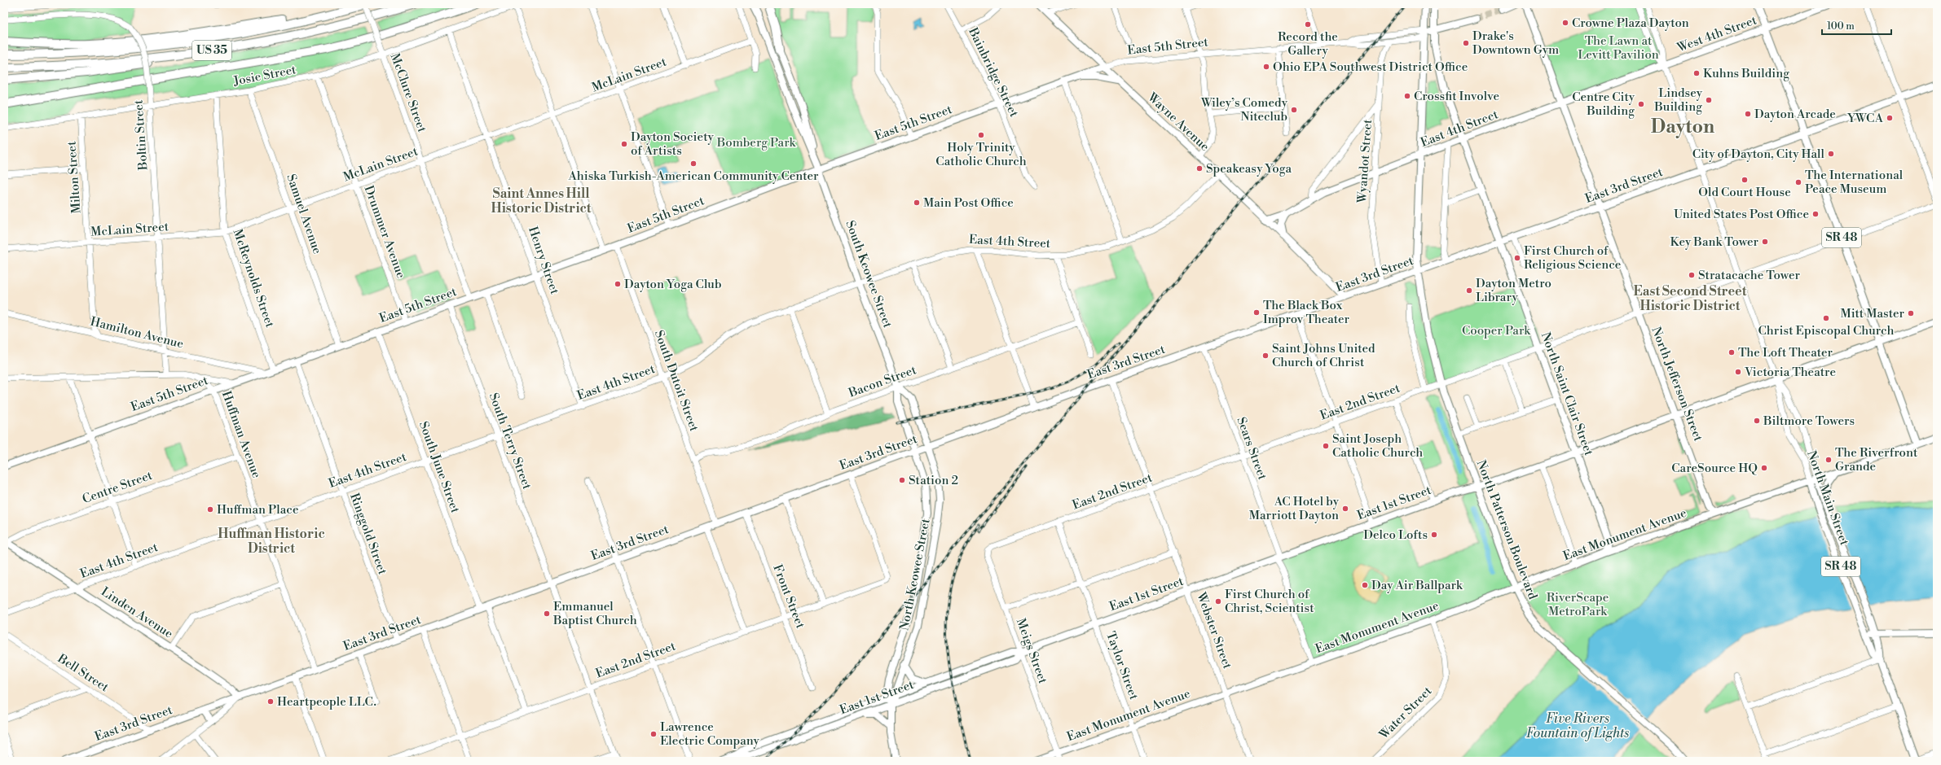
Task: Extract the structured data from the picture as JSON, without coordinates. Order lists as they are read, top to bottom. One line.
{"streets":{"highway":["US 35"],"main road":["West 4th Street","East 5th Street","Wayne Avenue","East 4th Street","East 3rd Street","SR 48","South Keowee Street","North Jefferson Street","North Saint Clair Street","North Main Street","East 1st Street","North Patterson Boulevard","East Monument Avenue","North Keowee Street","Linden Avenue"],"street":["Bainbridge Street","McLain Street","Josie Street","McClure Street","Boltin Street","Wyandot Street","Milton Street","Samuel Avenue","Drummer Avenue","Henry Street","McReynolds Street","Hamilton Avenue","South Dutoit Street","Bacon Street","East 2nd Street","Huffman Avenue","South Terry Street","Sears Street","South June Street","Centre Street","Ringgold Street","Front Street","Webster Street","Meigs Street","Taylor Street","Bell Street","Water Street"]},"crossings":[["West 4th Street","East 4th Street"],["West 4th Street","SR 48"],["West 4th Street","North Main Street"],["East 5th Street","Bainbridge Street"],["East 5th Street","McClure Street"],["East 5th Street","Wayne Avenue"],["East 5th Street","Wyandot Street"],["East 5th Street","Samuel Avenue"],["East 5th Street","Drummer Avenue"],["East 5th Street","Henry Street"],["East 5th Street","South Keowee Street"],["East 5th Street","McReynolds Street"],["East 5th Street","Hamilton Avenue"],["East 5th Street","South Dutoit Street"],["East 5th Street","North Saint Clair Street"],["East 5th Street","Huffman Avenue"],["East 5th Street","South Terry Street"],["East 5th Street","South June Street"],["East 5th Street","North Patterson Boulevard"],["East 5th Street","Ringgold Street"],["US 35","McClure Street"],["McLain Street","McClure Street"],["McLain Street","Boltin Street"],["McLain Street","Milton Street"],["McLain Street","Samuel Avenue"],["McLain Street","Drummer Avenue"],["McLain Street","Henry Street"],["McLain Street","McReynolds Street"],["Josie Street","McClure Street"],["Josie Street","Boltin Street"],["Josie Street","Milton Street"],["Josie Street","Samuel Avenue"],["Josie Street","Drummer Avenue"],["Josie Street","Henry Street"],["Josie Street","McReynolds Street"],["Wayne Avenue","East 4th Street"],["Wayne Avenue","East 3rd Street"],["East 4th Street","Wyandot Street"],["East 4th Street","Henry Street"],["East 4th Street","South Keowee Street"],["East 4th Street","South Dutoit Street"],["East 4th Street","North Jefferson Street"],["East 4th Street","North Saint Clair Street"],["East 4th Street","Huffman Avenue"],["East 4th Street","South Terry Street"],["East 4th Street","South June Street"],["East 4th Street","North Main Street"],["East 4th Street","North Patterson Boulevard"],["East 4th Street","Ringgold Street"],["East 4th Street","Linden Avenue"],["Boltin Street","Hamilton Avenue"],["Boltin Street","Huffman Avenue"],["Wyandot Street","East 3rd Street"],["Milton Street","Hamilton Avenue"],["East 3rd Street","SR 48"],["East 3rd Street","South Keowee Street"],["East 3rd Street","South Dutoit Street"],["East 3rd Street","North Jefferson Street"],["East 3rd Street","North Saint Clair Street"],["East 3rd Street","East 2nd Street"],["East 3rd Street","Huffman Avenue"],["East 3rd Street","South Terry Street"],["East 3rd Street","Sears Street"],["East 3rd Street","South June Street"],["East 3rd Street","North Main Street"],["East 3rd Street","North Patterson Boulevard"],["East 3rd Street","Ringgold Street"],["East 3rd Street","North Keowee Street"],["East 3rd Street","Front Street"],["East 3rd Street","Linden Avenue"],["East 3rd Street","Webster Street"],["East 3rd Street","Bell Street"],["SR 48","East 2nd Street"],["SR 48","North Main Street"],["SR 48","East 1st Street"],["SR 48","East Monument Avenue"],["South Keowee Street","Bacon Street"],["South Keowee Street","North Keowee Street"],["South Dutoit Street","Bacon Street"],["North Jefferson Street","East 2nd Street"],["North Jefferson Street","East 1st Street"],["North Jefferson Street","East Monument Avenue"],["North Saint Clair Street","East 2nd Street"],["North Saint Clair Street","East 1st Street"],["North Saint Clair Street","East Monument Avenue"],["East 2nd Street","South Terry Street"],["East 2nd Street","Sears Street"],["East 2nd Street","North Main Street"],["East 2nd Street","North Patterson Boulevard"],["East 2nd Street","Front Street"],["East 2nd Street","Webster Street"],["East 2nd Street","Meigs Street"],["East 2nd Street","Taylor Street"],["Huffman Avenue","Centre Street"],["Sears Street","East 1st Street"],["Sears Street","East Monument Avenue"],["Centre Street","Linden Avenue"],["North Main Street","East 1st Street"],["North Main Street","East Monument Avenue"],["East 1st Street","North Patterson Boulevard"],["East 1st Street","North Keowee Street"],["East 1st Street","Webster Street"],["East 1st Street","Meigs Street"],["East 1st Street","Taylor Street"],["North Patterson Boulevard","East Monument Avenue"],["East Monument Avenue","Webster Street"],["East Monument Avenue","Meigs Street"],["East Monument Avenue","Taylor Street"],["East Monument Avenue","Water Street"]],"districts":["Dayton","Saint Annes Hill Historic District","East Second Street Historic District","Huffman Historic District"],"water":["Five Rivers Fountain of Lights"],"parks":["The Lawn at Levitt Pavilion","Bomberg Park","Cooper Park","RiverScape MetroPark"],"places":["Crowne Plaza Dayton","Record the Gallery","Drake's Downtown Gym","Ohio EPA Southwest District Office","Kuhns Building","Crossfit Involve","Lindsey Building","Centre City Building","Wiley’s Comedy Niteclub","Dayton Arcade","YWCA","Holy Trinity Catholic Church","Dayton Society of Artists","City of Dayton, City Hall","Ahiska Turkish-American Community Center","Speakeasy Yoga","Old Court House","The International Peace Museum","Main Post Office","United States Post Office","Key Bank Tower","First Church of Religious Science","Stratacache Tower","Dayton Yoga Club","Dayton Metro Library","The Black Box Improv Theater","Mitt Master","Christ Episcopal Church","The Loft Theater","Saint Johns United Church of Christ","Victoria Theatre","Biltmore Towers","Saint Joseph Catholic Church","The Riverfront Grande","CareSource HQ","Station 2","AC Hotel by Marriott Dayton","Huffman Place","Delco Lofts","Day Air Ballpark","First Church of Christ, Scientist","Emmanuel Baptist Church","Heartpeople LLC.","Lawrence Electric Company"],"scale_bar":"100 m"}
